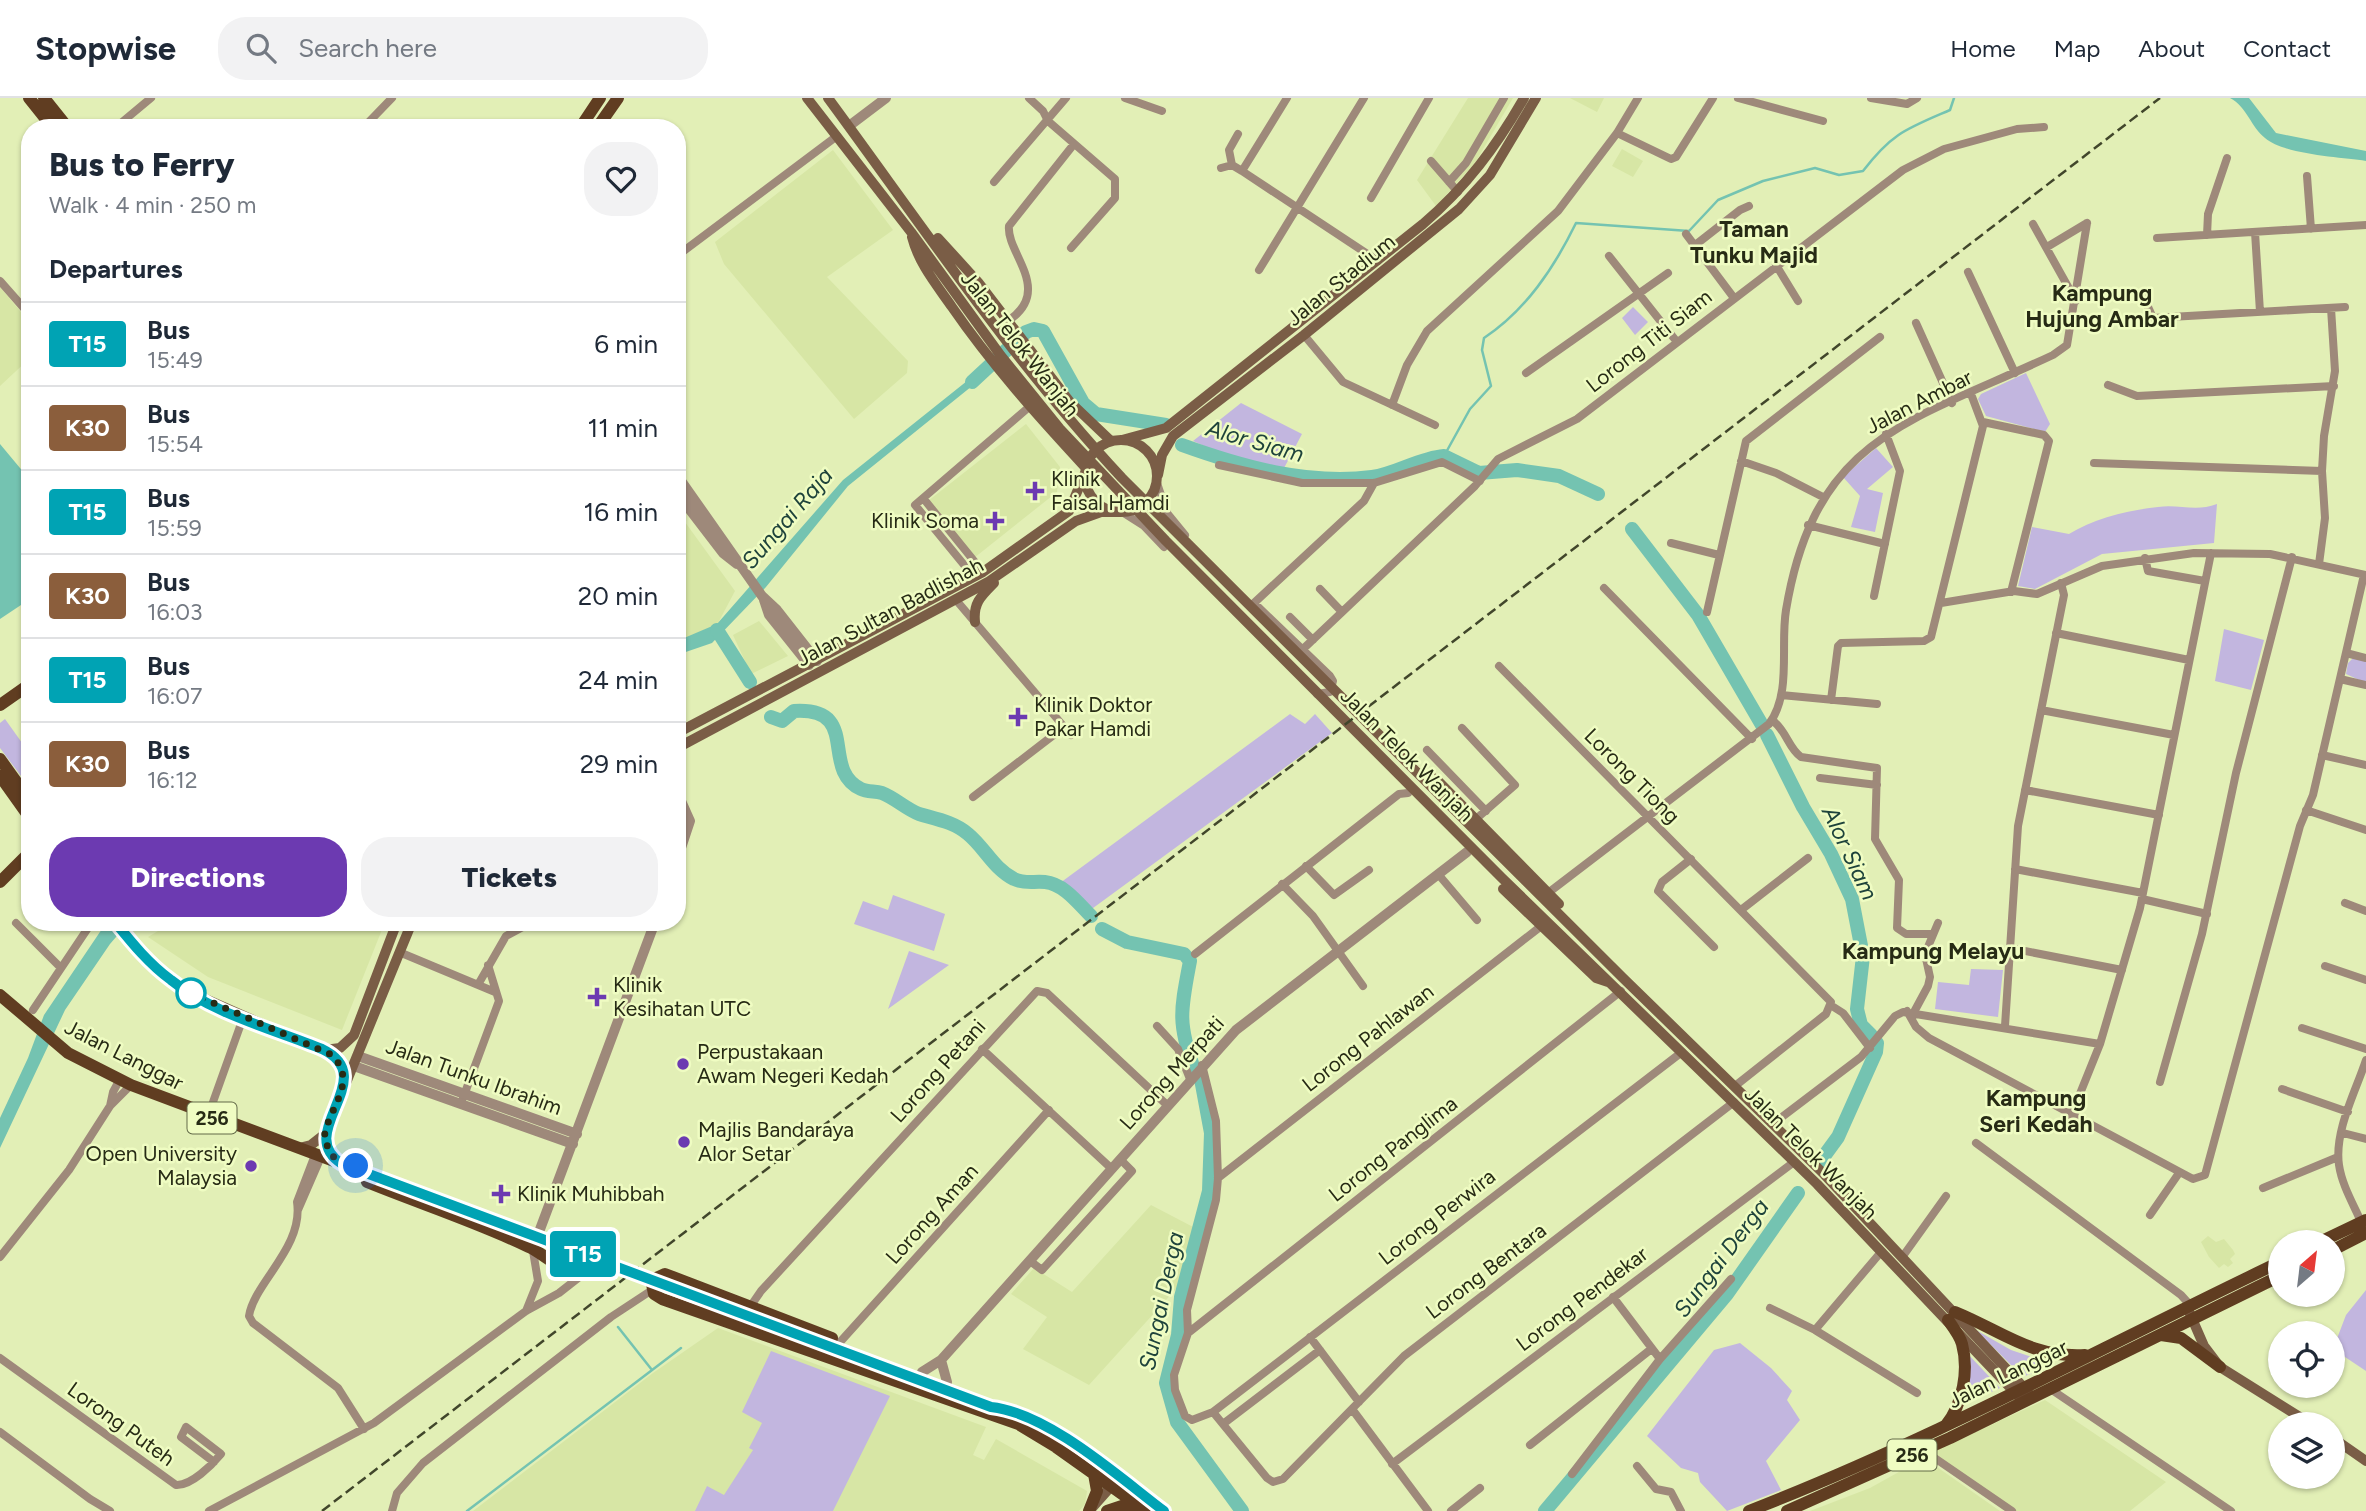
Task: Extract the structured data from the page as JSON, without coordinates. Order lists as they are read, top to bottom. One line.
{"streets":{"main road":["Jalan Stadium","Jalan Telok Wanjah","Jalan Sultan Badlishah","Jalan Langgar","256"],"street":["Lorong Titi Siam","Jalan Ambar","Lorong Tiong","Lorong Pahlawan","Lorong Petani","Lorong Merpati","Jalan Tunku Ibrahim","Lorong Panglima","Lorong Aman","Lorong Perwira","Lorong Bentara","Lorong Pendekar","Lorong Puteh"]},"crossings":[["Jalan Stadium","Jalan Sultan Badlishah"],["Jalan Telok Wanjah","Jalan Langgar"],["Jalan Telok Wanjah","Lorong Panglima"],["Jalan Telok Wanjah","Lorong Perwira"],["Jalan Telok Wanjah","Lorong Bentara"],["Jalan Telok Wanjah","Lorong Pendekar"],["Jalan Ambar","Lorong Tiong"],["Lorong Petani","Lorong Merpati"]],"districts":["Taman Tunku Majid","Kampung Hujung Ambar","Kampung Melayu","Kampung Seri Kedah"],"water":["Alor Siam","Sungai Raja","Sungai Derga"],"places":{"health":["Klinik Faisal Hamdi","Klinik Soma","Klinik Doktor Pakar Hamdi","Klinik Kesihatan UTC","Klinik Muhibbah"],"other":["Perpustakaan Awam Negeri Kedah","Majlis Bandaraya Alor Setar","Open University Malaysia"]},"lines":["bus line T15"],"north":"top right","page":{"header":"Stopwise","search":"Search here","nav":["Home","Map","About","Contact"],"on_map":"T15","heading":[["Bus to Ferry","Walk · 4 min · 250 m"],"Departures"],"list":[{"mark":"T15","name":"Bus","note":"15:49","value":"6 min"},{"mark":"K30","name":"Bus","note":"15:54","value":"11 min"},{"mark":"T15","name":"Bus","note":"15:59","value":"16 min"},{"mark":"K30","name":"Bus","note":"16:03","value":"20 min"},{"mark":"T15","name":"Bus","note":"16:07","value":"24 min"},{"mark":"K30","name":"Bus","note":"16:12","value":"29 min"}],"buttons":["Directions","Tickets"]}}
